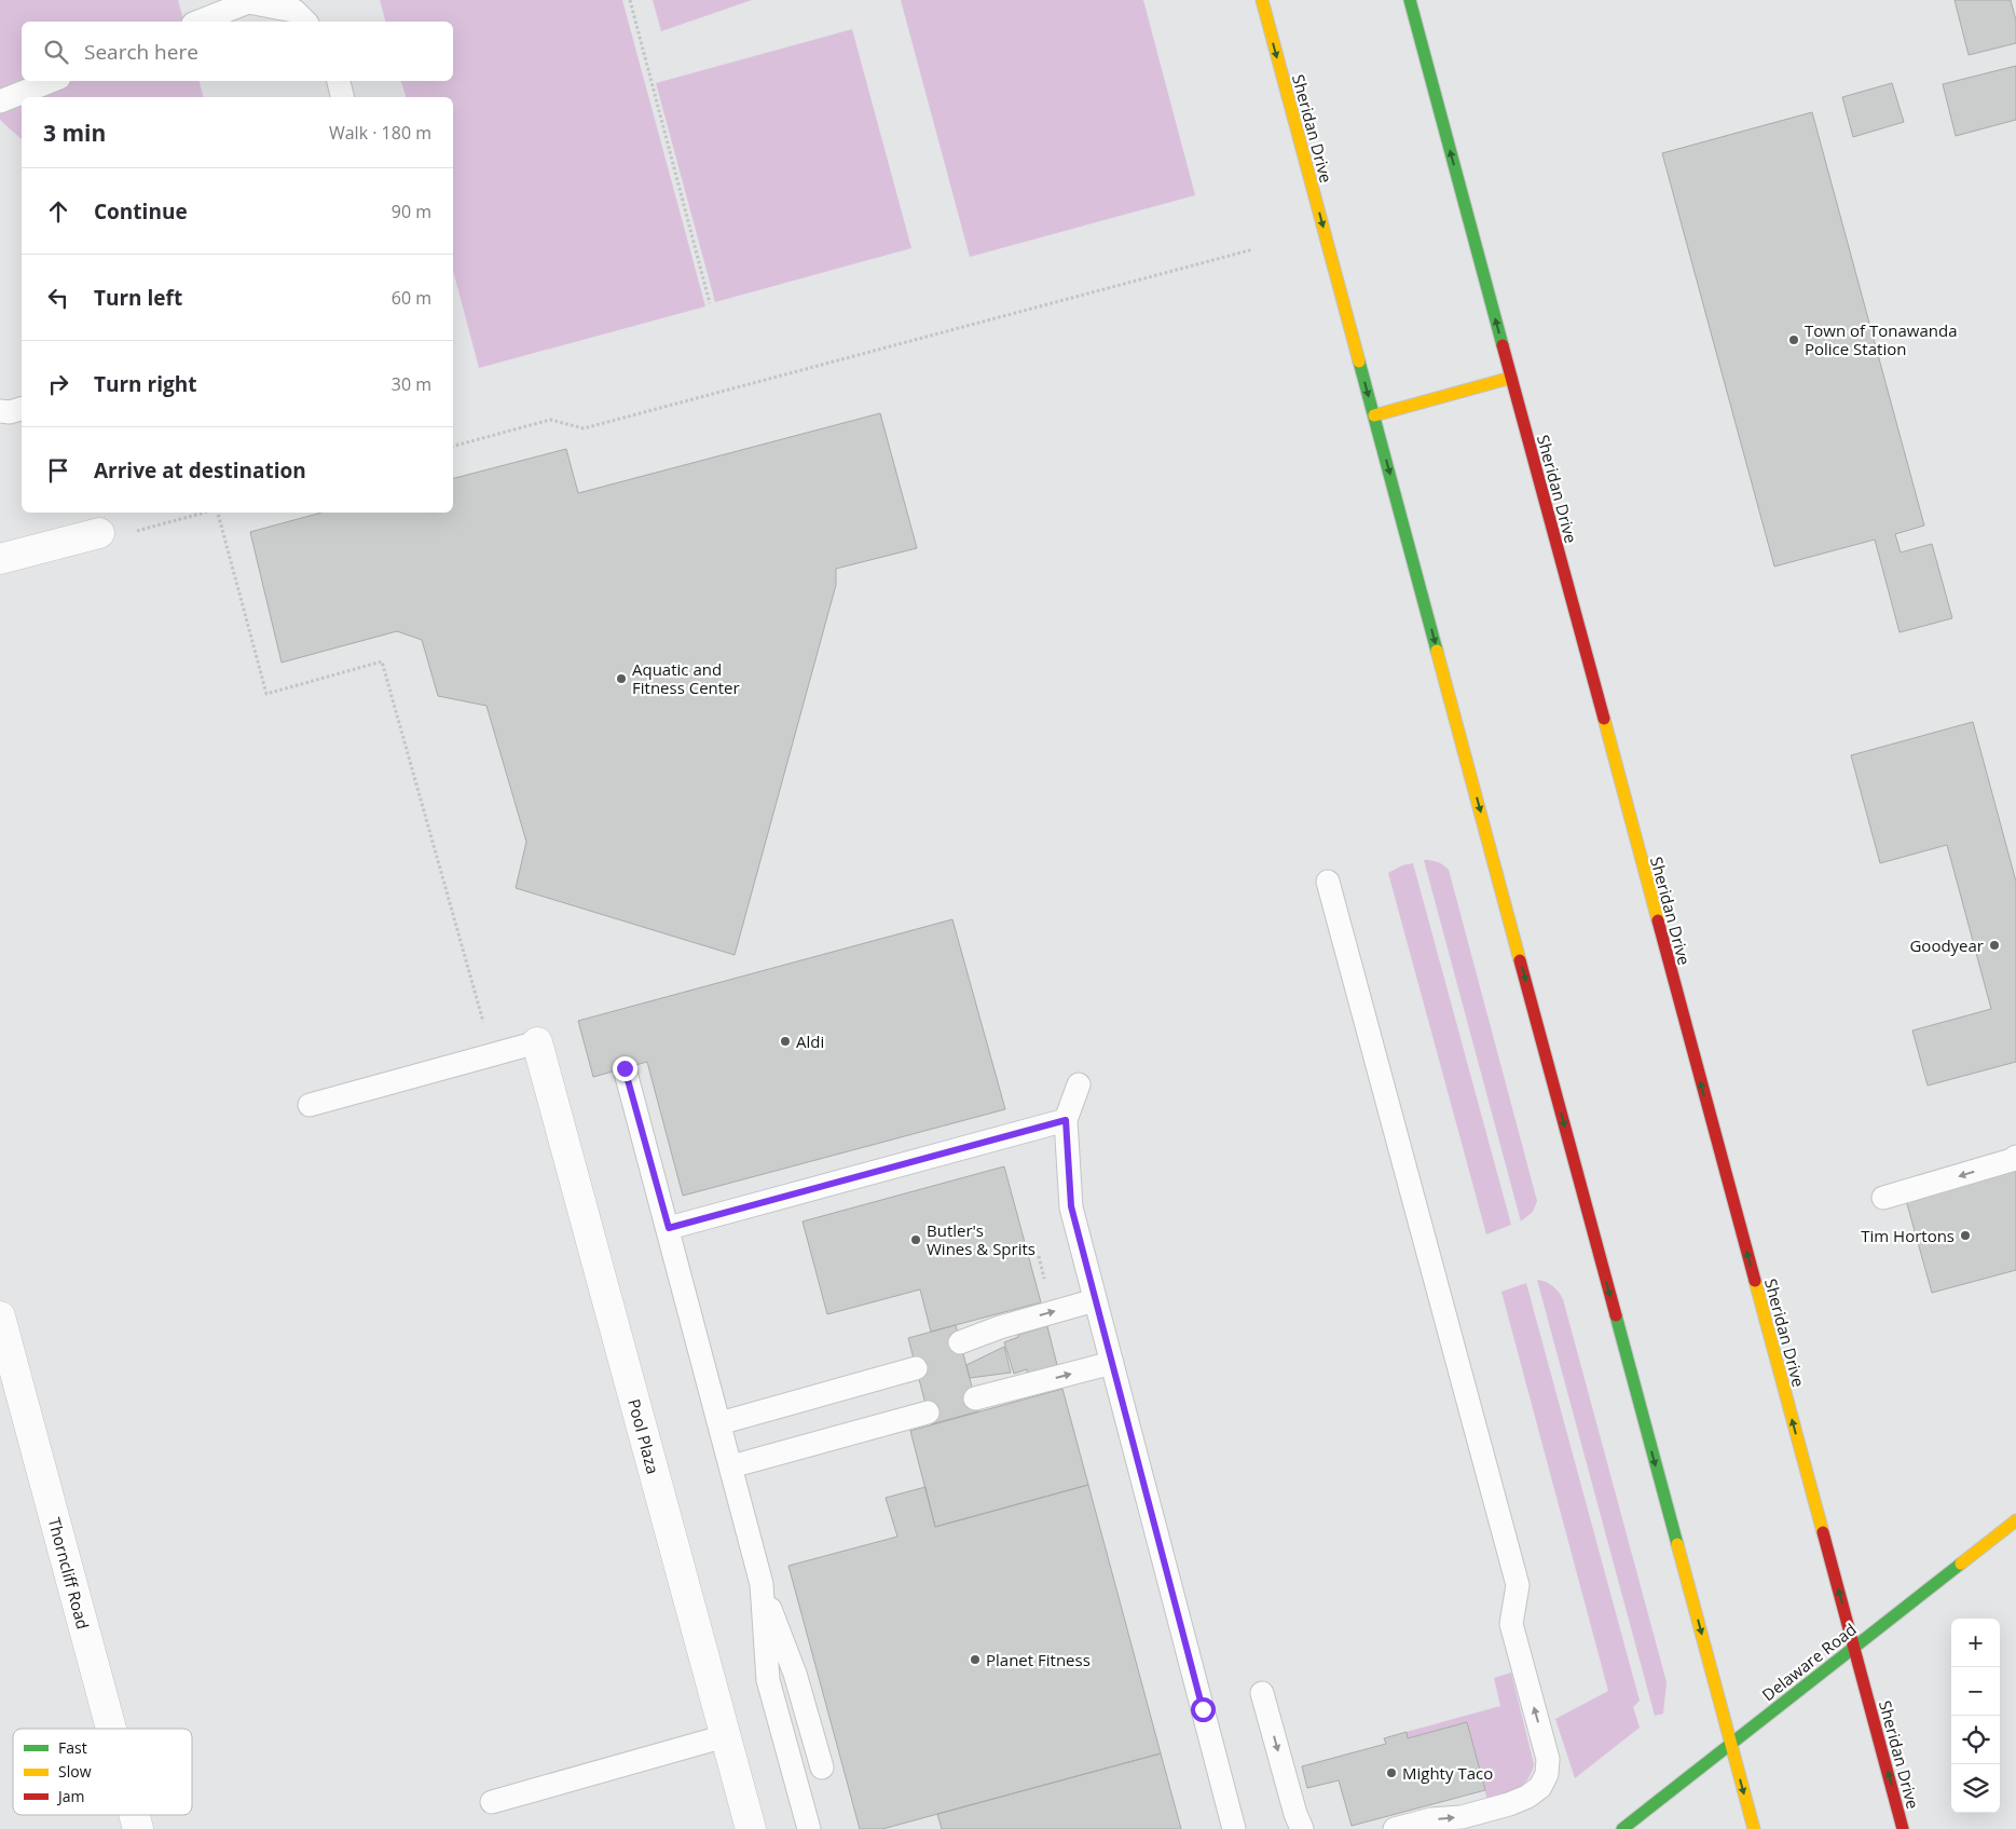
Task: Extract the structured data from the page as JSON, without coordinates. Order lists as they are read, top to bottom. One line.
{"streets":{"main road":["Sheridan Drive","Delaware Road"],"street":["Pool Plaza","Thorncliff Road"]},"crossings":[["Sheridan Drive","Delaware Road"]],"places":["Town of Tonawanda Police Station","Aquatic and Fitness Center","Goodyear","Aldi","Tim Hortons","Butler's Wines & Sprits","Planet Fitness","Mighty Taco"],"legend":["Fast","Slow","Jam"],"page":{"search":"Search here","heading":["3 min","Walk · 180 m"],"list":[["Continue","90 m"],["Turn left","60 m"],["Turn right","30 m"],"Arrive at destination"],"map_buttons":["+","−"]}}
